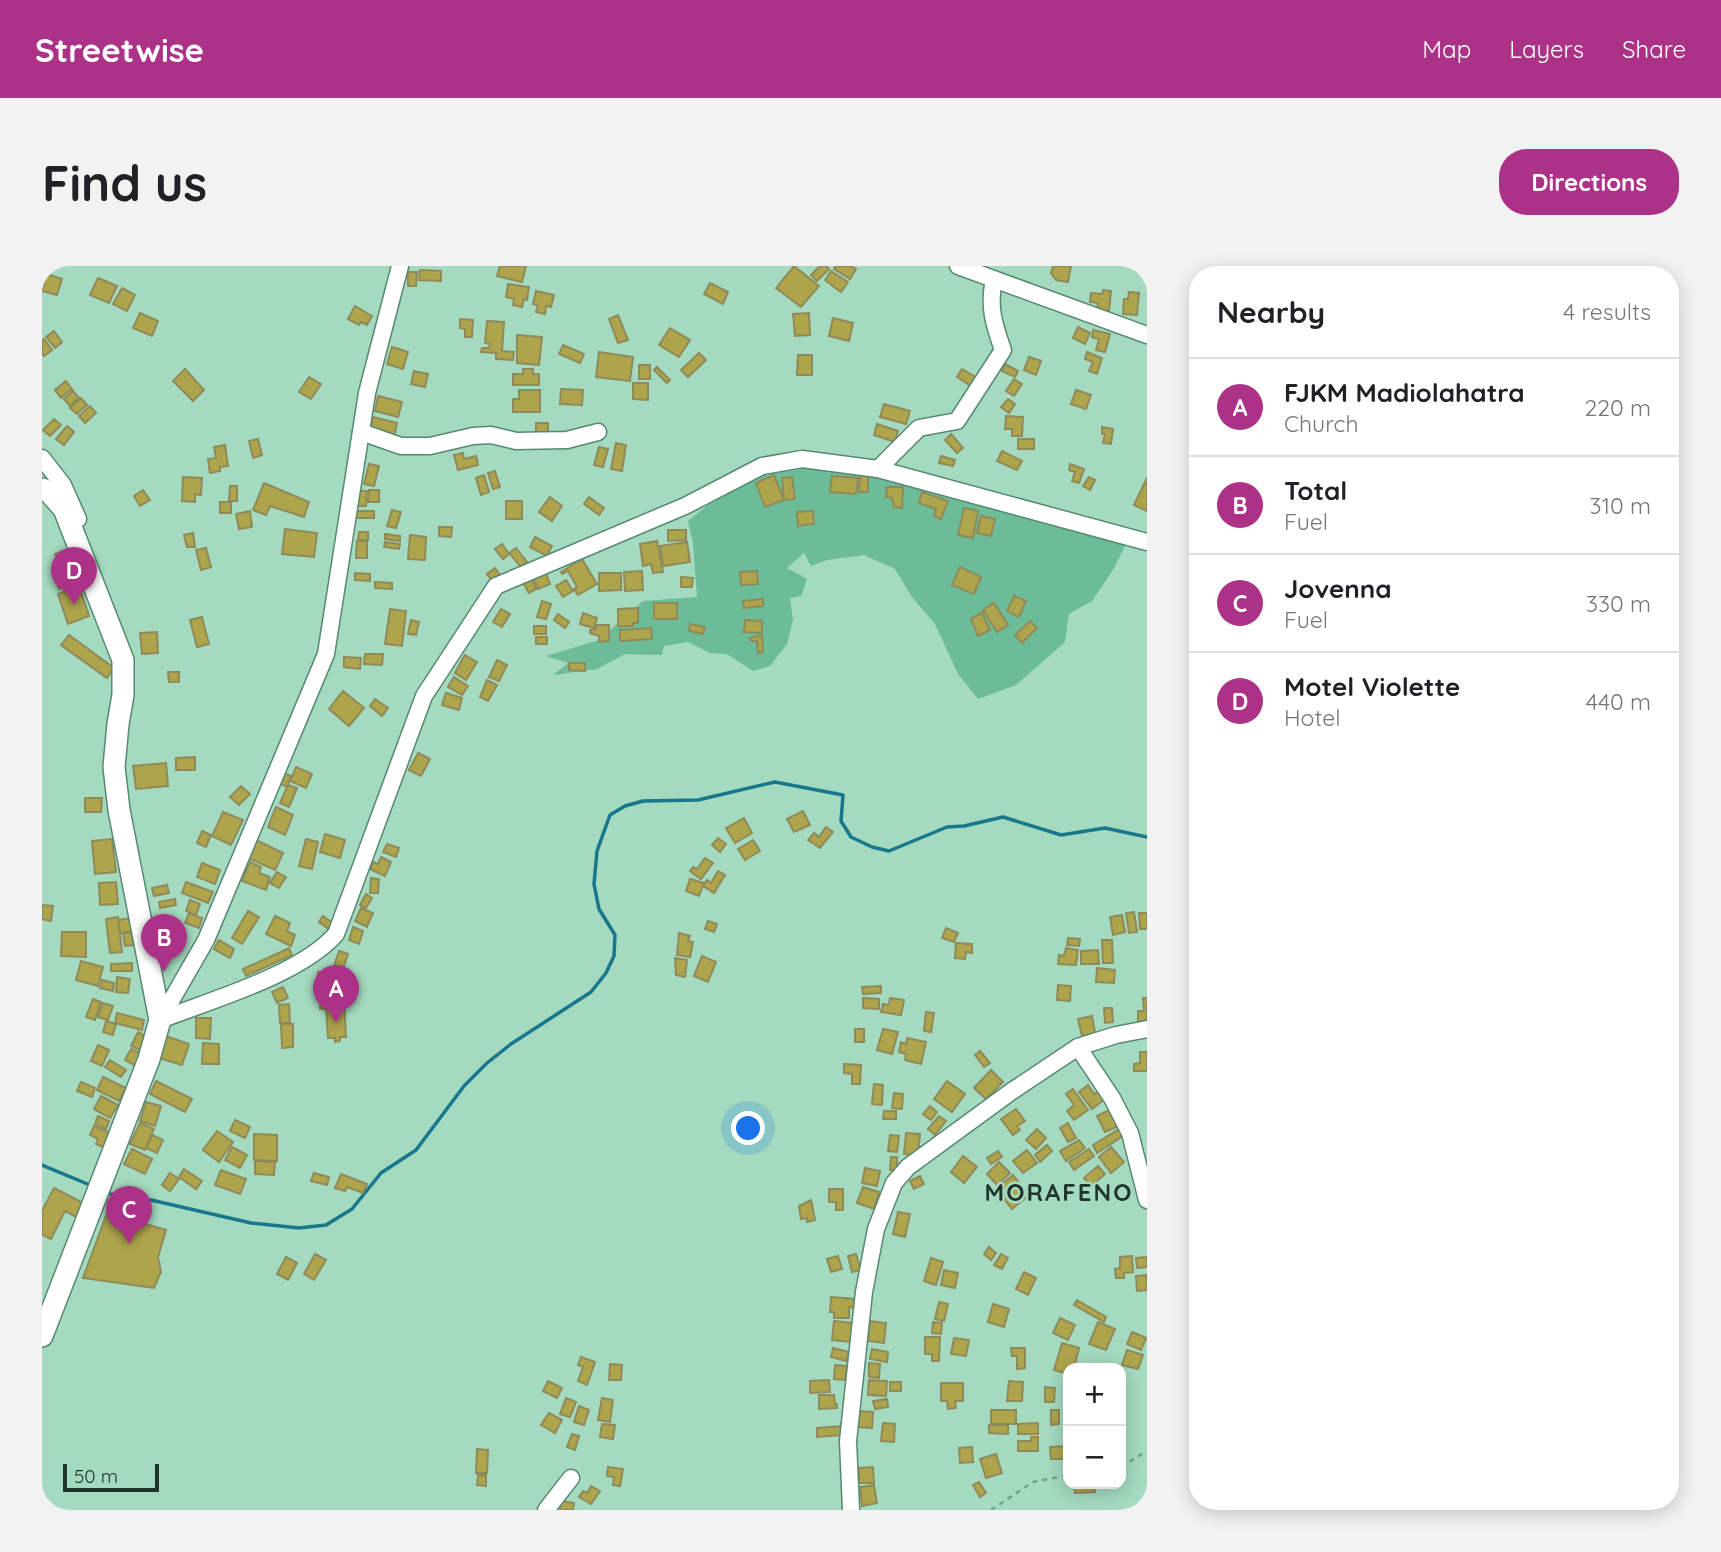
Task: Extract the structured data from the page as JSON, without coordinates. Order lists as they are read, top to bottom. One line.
{"districts":["MORAFENO"],"scale_bar":"50 m","page":{"header":"Streetwise","nav":["Map","Layers","Share"],"buttons":"Directions","title":"Find us","heading":["Nearby","4 results"],"list":[{"mark":"A","name":"FJKM Madiolahatra","note":"Church","value":"220 m"},{"mark":"B","name":"Total","note":"Fuel","value":"310 m"},{"mark":"C","name":"Jovenna","note":"Fuel","value":"330 m"},{"mark":"D","name":"Motel Violette","note":"Hotel","value":"440 m"}],"pins":["D","B","A","C"],"map_buttons":["+","−"],"scale":"50 m"}}
